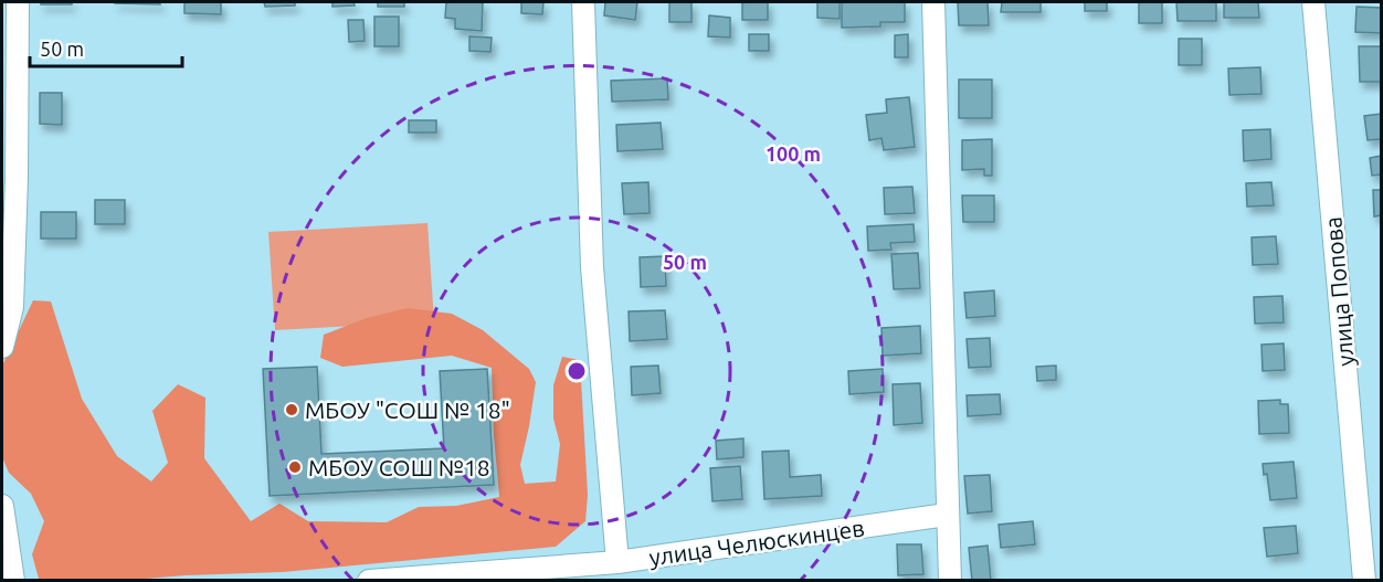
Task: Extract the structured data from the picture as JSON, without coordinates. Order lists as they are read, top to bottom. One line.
{"streets":{"street":["улица Попова","улица Челюскинцев"]},"places":["МБОУ \"СОШ № 18\"","МБОУ СОШ №18"],"scale_bar":"50 m","rings":["100 m","50 m"]}
